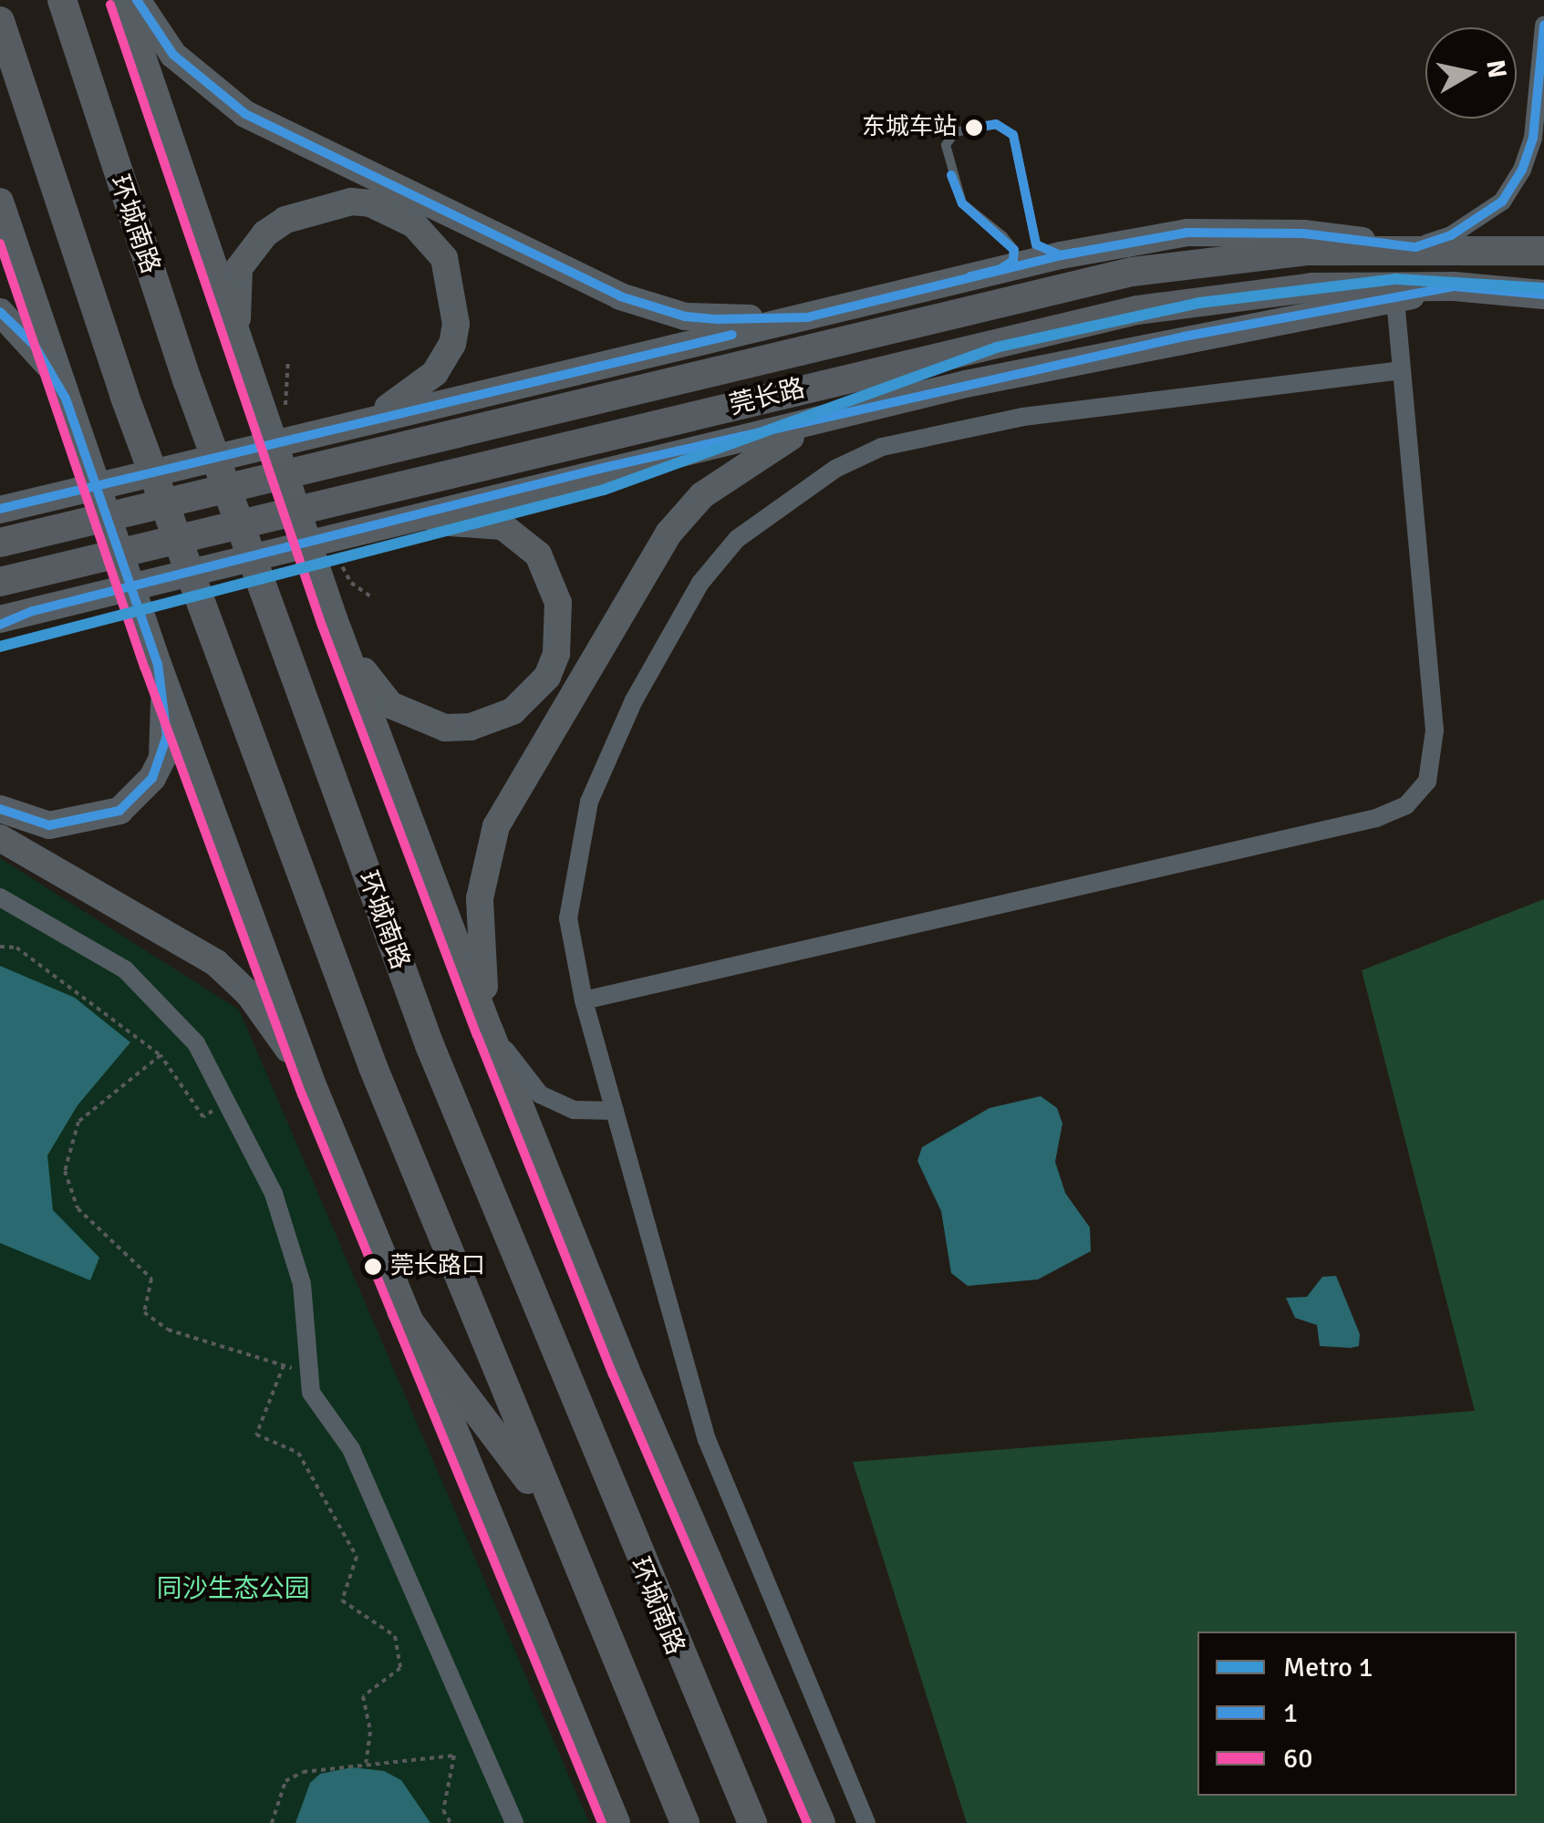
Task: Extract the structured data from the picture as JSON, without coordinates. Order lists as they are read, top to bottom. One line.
{"streets":{"highway":["环城南路","莞长路"]},"parks":["同沙生态公园"],"places":["东城车站","莞长路口"],"lines":["transit line 1","transit line 60","metro line 1"],"legend":["Metro 1","1","60"],"north":"right"}
